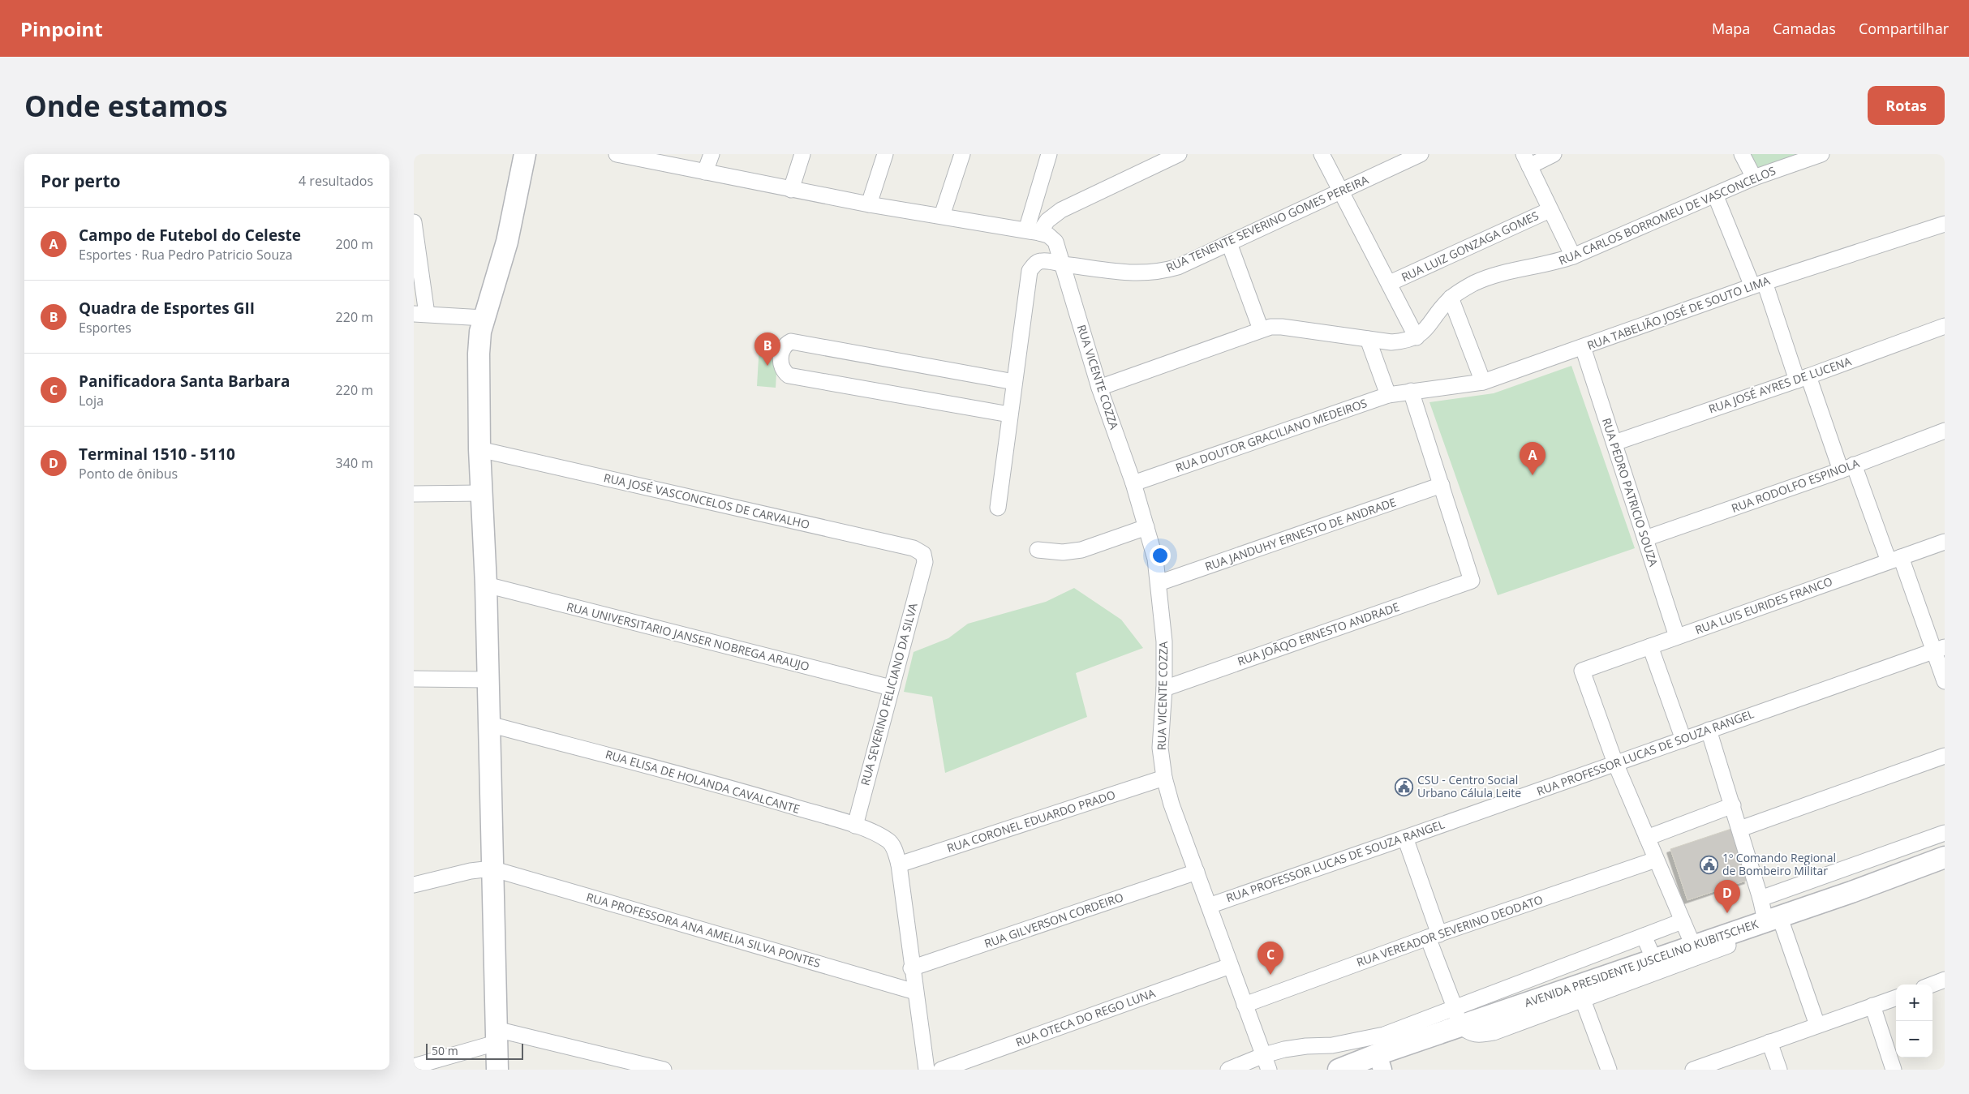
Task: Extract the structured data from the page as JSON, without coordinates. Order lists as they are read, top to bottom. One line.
{"streets":{"main road":["AVENIDA PRESIDENTE JUSCELINO KUBITSCHEK"],"street":["RUA CARLOS BORROMEU DE VASCONCELOS","RUA TENENTE SEVERINO GOMES PEREIRA","RUA LUIZ GONZAGA GOMES","RUA TABELIÃO JOSÉ DE SOUTO LIMA","RUA VICENTE COZZA","RUA JOSÉ AYRES DE LUCENA","RUA DOUTOR GRACILIANO MEDEIROS","RUA RODOLFO ESPINOLA","RUA PEDRO PATRICIO SOUZA","RUA JOSÉ VASCONCELOS DE CARVALHO","RUA JANDUHY ERNESTO DE ANDRADE","RUA LUIS EURIDES FRANCO","RUA JOÃQO ERNESTO ANDRADE","RUA UNIVERSITARIO JANSER NOBREGA ARAUJO","RUA SEVERINO FELICIANO DA SILVA","RUA PROFESSOR LUCAS DE SOUZA RANGEL","RUA ELISA DE HOLANDA CAVALCANTE","RUA CORONEL EDUARDO PRADO","RUA GILVERSON CORDEIRO","RUA PROFESSORA ANA AMELIA SILVA PONTES","RUA VEREADOR SEVERINO DEODATO","RUA OTECA DO REGO LUNA"]},"crossings":[["RUA TENENTE SEVERINO GOMES PEREIRA","RUA VICENTE COZZA"],["RUA TABELIÃO JOSÉ DE SOUTO LIMA","RUA DOUTOR GRACILIANO MEDEIROS"],["RUA TABELIÃO JOSÉ DE SOUTO LIMA","RUA PEDRO PATRICIO SOUZA"],["RUA VICENTE COZZA","RUA DOUTOR GRACILIANO MEDEIROS"],["RUA VICENTE COZZA","RUA JANDUHY ERNESTO DE ANDRADE"],["RUA VICENTE COZZA","RUA JOÃQO ERNESTO ANDRADE"],["RUA VICENTE COZZA","RUA PROFESSOR LUCAS DE SOUZA RANGEL"],["RUA VICENTE COZZA","RUA CORONEL EDUARDO PRADO"],["RUA VICENTE COZZA","RUA GILVERSON CORDEIRO"],["RUA VICENTE COZZA","RUA VEREADOR SEVERINO DEODATO"],["RUA VICENTE COZZA","RUA OTECA DO REGO LUNA"],["RUA JOSÉ AYRES DE LUCENA","RUA PEDRO PATRICIO SOUZA"],["RUA RODOLFO ESPINOLA","RUA PEDRO PATRICIO SOUZA"],["RUA PEDRO PATRICIO SOUZA","RUA LUIS EURIDES FRANCO"],["RUA JOSÉ VASCONCELOS DE CARVALHO","RUA SEVERINO FELICIANO DA SILVA"],["RUA JANDUHY ERNESTO DE ANDRADE","RUA JOÃQO ERNESTO ANDRADE"],["RUA LUIS EURIDES FRANCO","RUA PROFESSOR LUCAS DE SOUZA RANGEL"],["RUA UNIVERSITARIO JANSER NOBREGA ARAUJO","RUA SEVERINO FELICIANO DA SILVA"],["RUA SEVERINO FELICIANO DA SILVA","RUA ELISA DE HOLANDA CAVALCANTE"],["RUA ELISA DE HOLANDA CAVALCANTE","RUA CORONEL EDUARDO PRADO"],["RUA ELISA DE HOLANDA CAVALCANTE","RUA GILVERSON CORDEIRO"],["RUA ELISA DE HOLANDA CAVALCANTE","RUA PROFESSORA ANA AMELIA SILVA PONTES"]],"places":{"public building":["CSU - Centro Social Urbano Cálula Leite","1º Comando Regional de Bombeiro Militar"]},"scale_bar":"50 m","page":{"header":"Pinpoint","nav":["Mapa","Camadas","Compartilhar"],"buttons":"Rotas","title":"Onde estamos","heading":["Por perto","4 resultados"],"list":[{"mark":"A","name":"Campo de Futebol do Celeste","note":"Esportes · Rua Pedro Patricio Souza","value":"200 m"},{"mark":"B","name":"Quadra de Esportes GII","note":"Esportes","value":"220 m"},{"mark":"C","name":"Panificadora Santa Barbara","note":"Loja","value":"220 m"},{"mark":"D","name":"Terminal 1510 - 5110","note":"Ponto de ônibus","value":"340 m"}],"pins":["B","A","D","C"],"map_buttons":["+","−"],"scale":"50 m"}}
